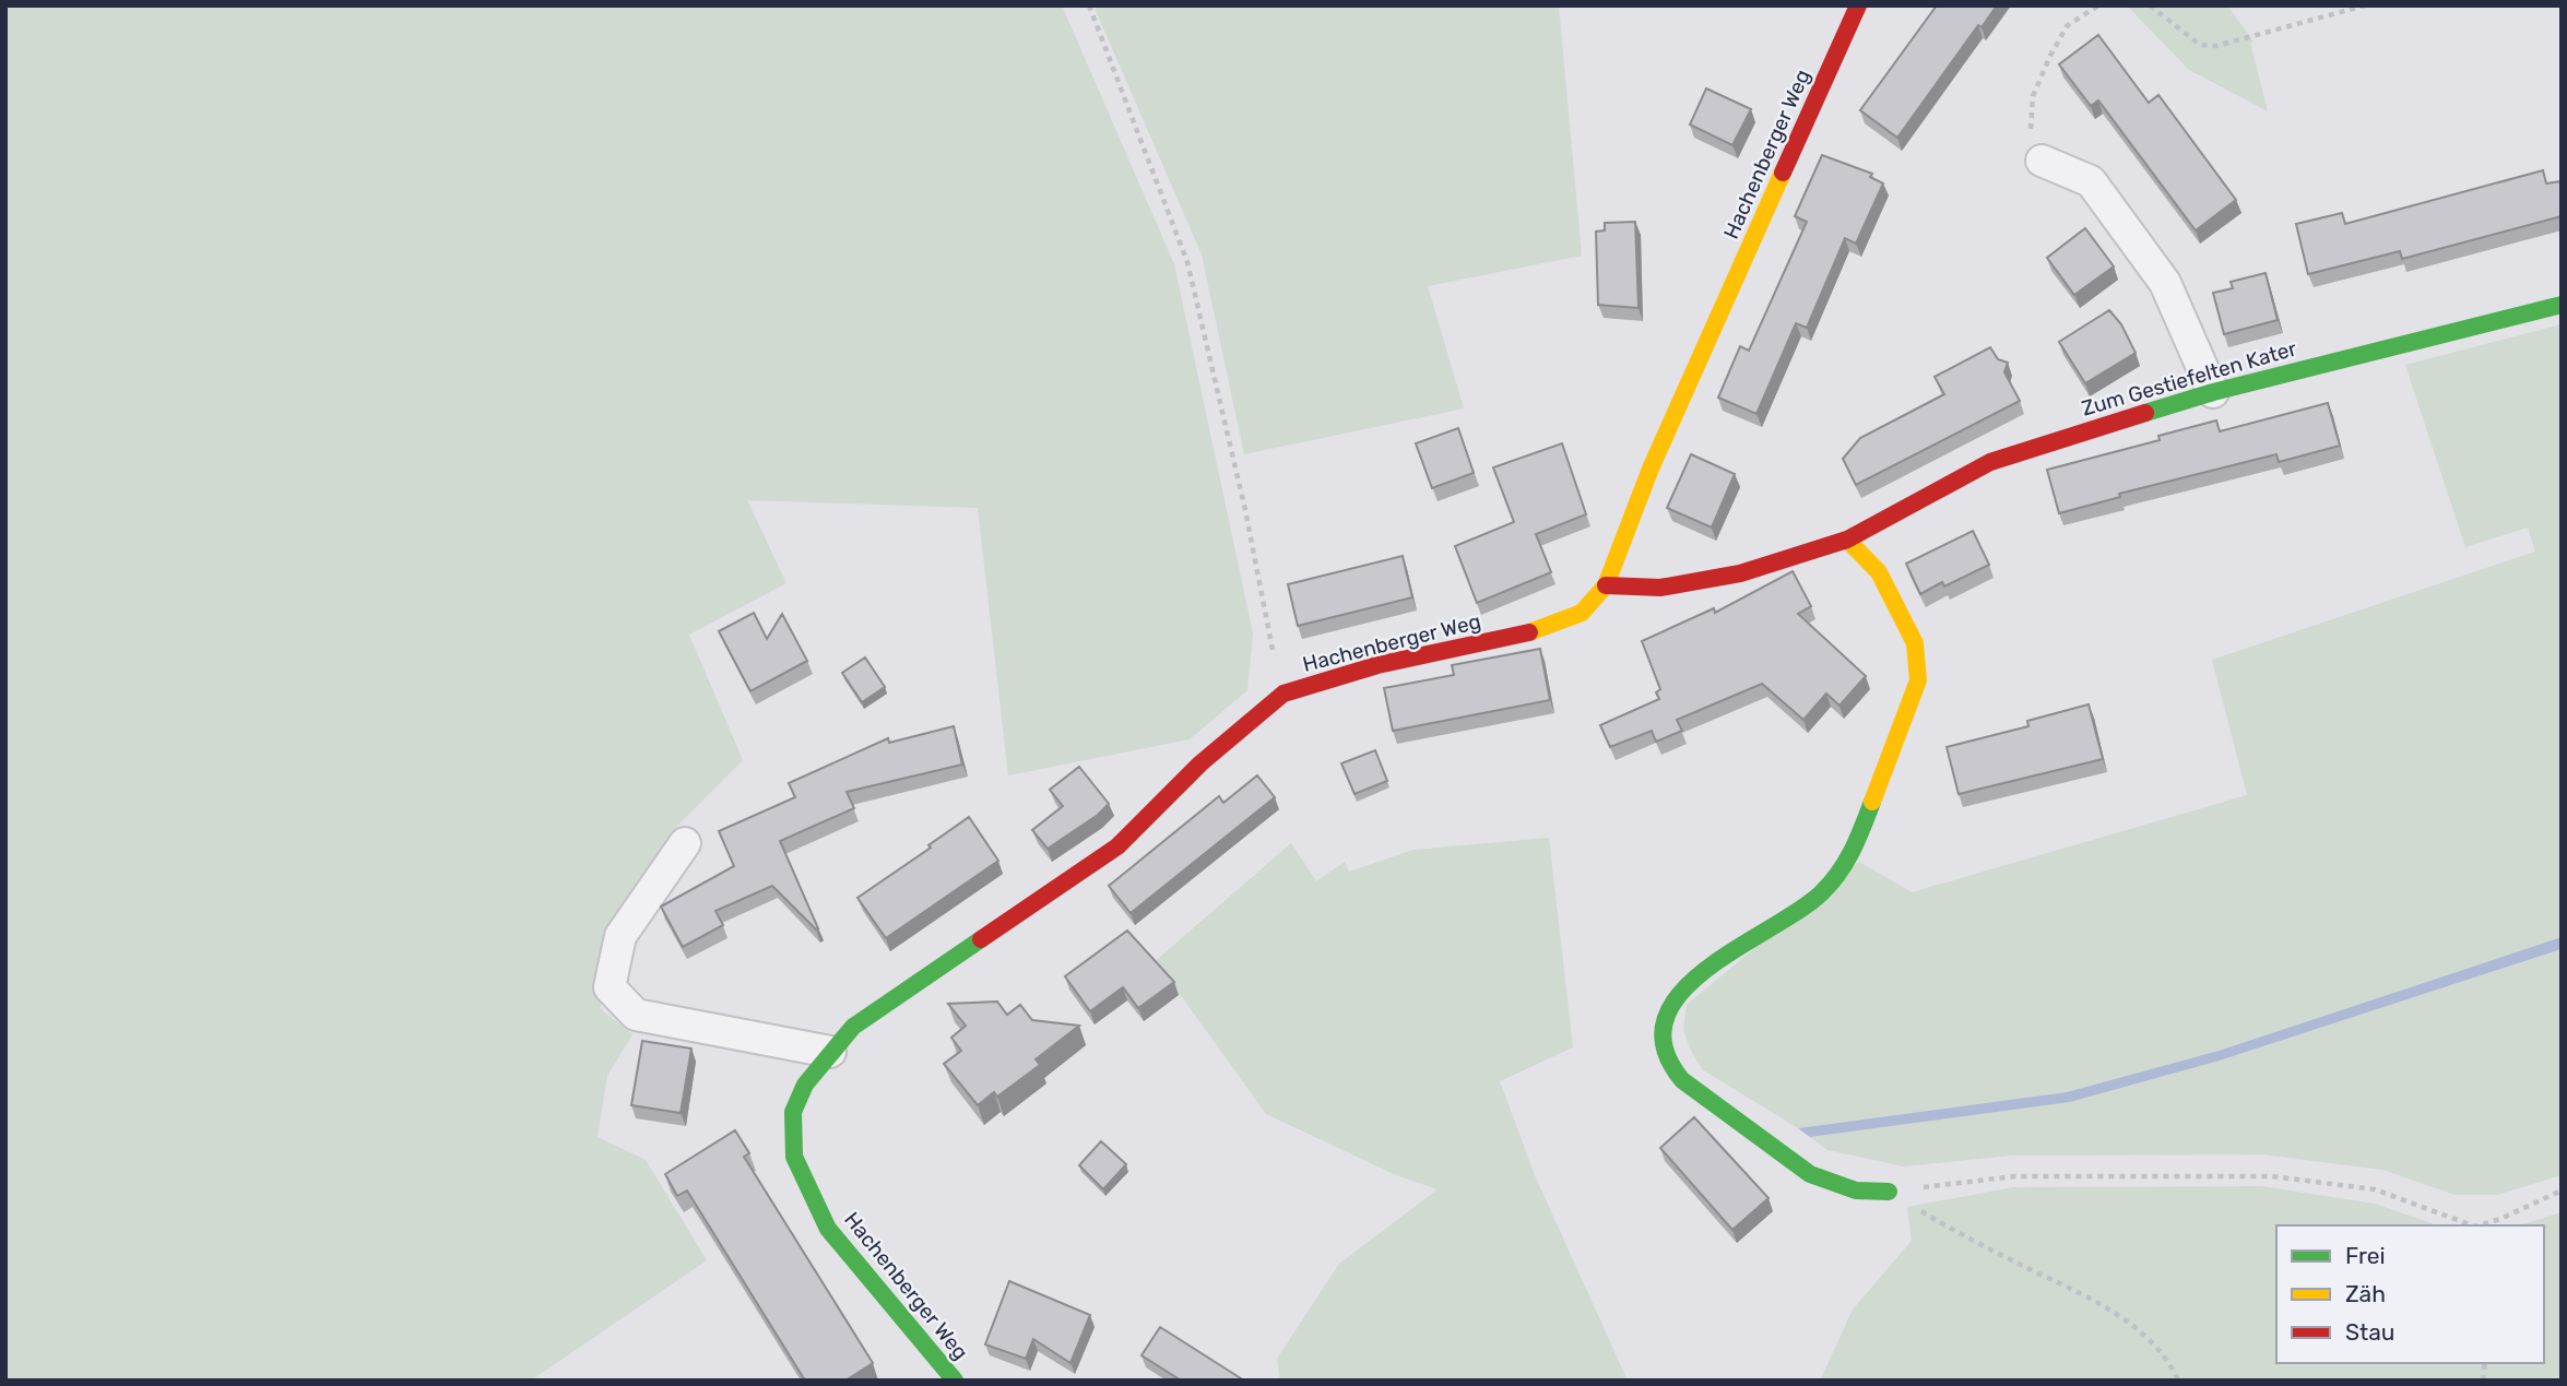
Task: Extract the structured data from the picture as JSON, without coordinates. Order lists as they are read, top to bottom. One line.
{"streets":{"street":["Hachenberger Weg","Zum Gestiefelten Kater"]},"crossings":[["Hachenberger Weg","Zum Gestiefelten Kater"]],"legend":["Frei","Zäh","Stau"]}
